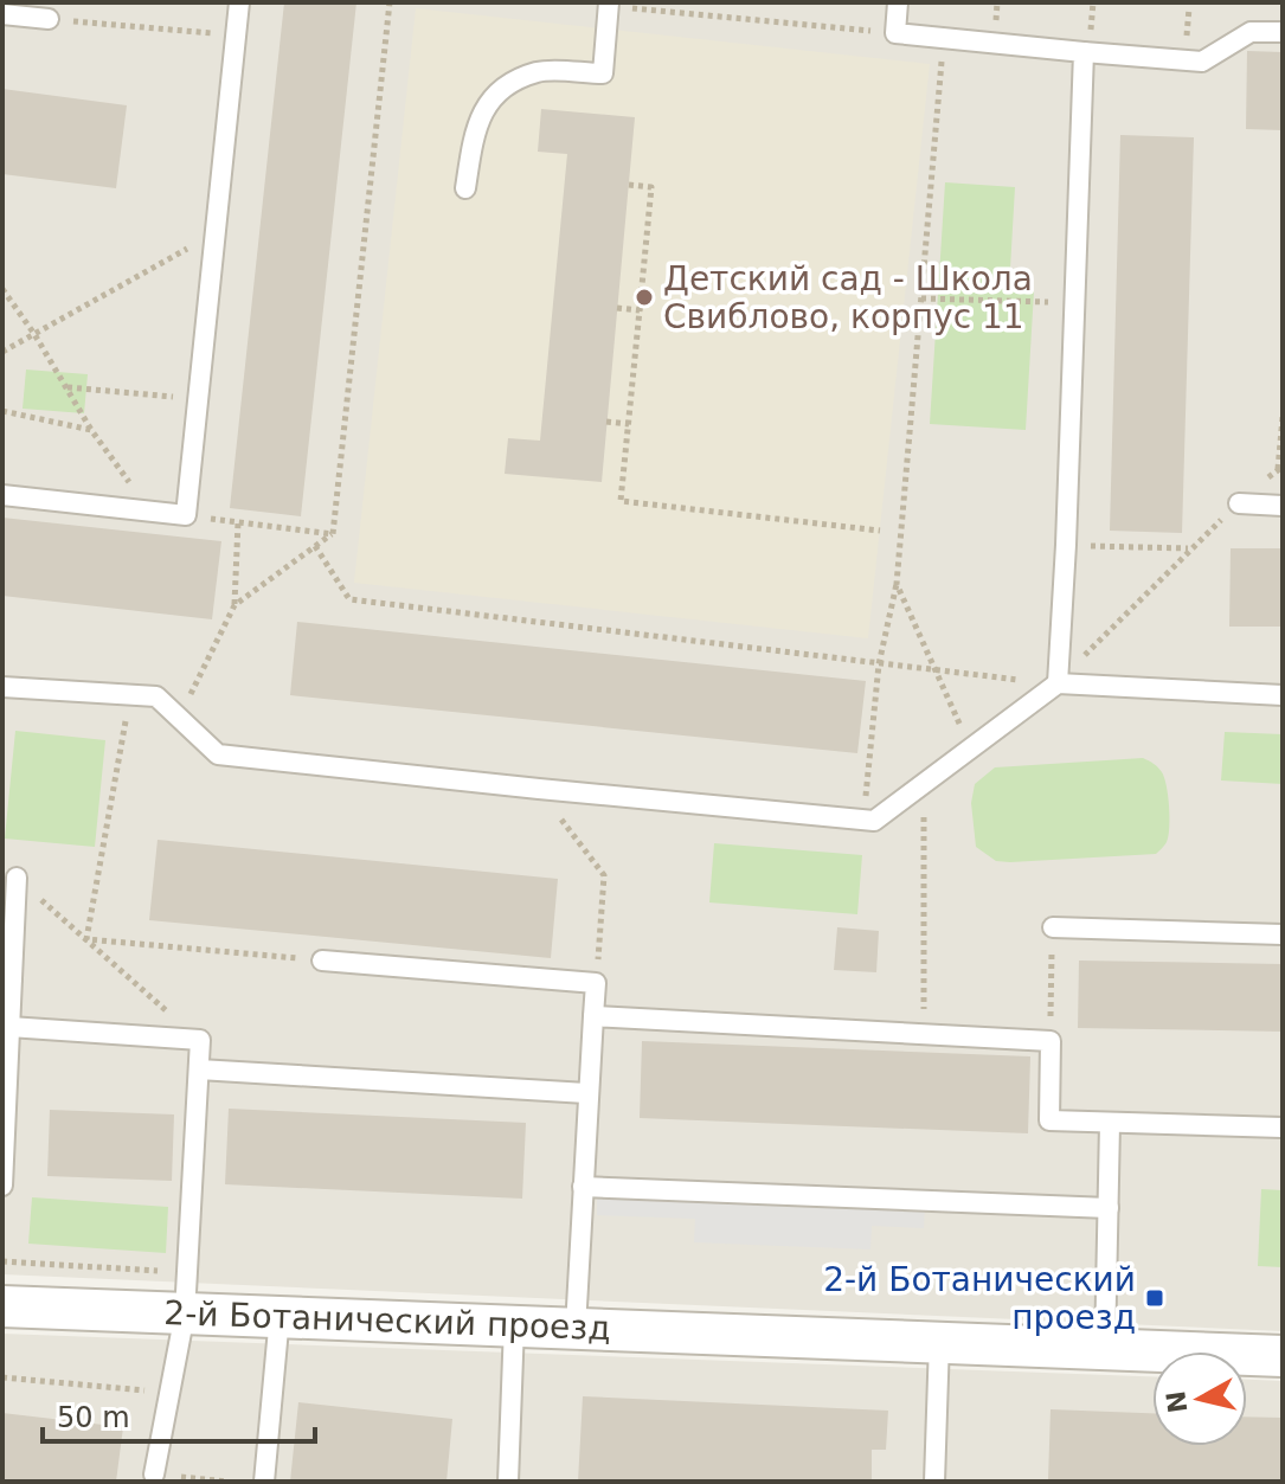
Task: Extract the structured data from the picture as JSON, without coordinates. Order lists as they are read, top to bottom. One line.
{"streets":{"street":["2-й Ботанический проезд"]},"places":{"other":["Детский сад - Школа Свиблово, корпус 11"],"transit":["2-й Ботанический проезд"]},"scale_bar":"50 m","north":"left"}
